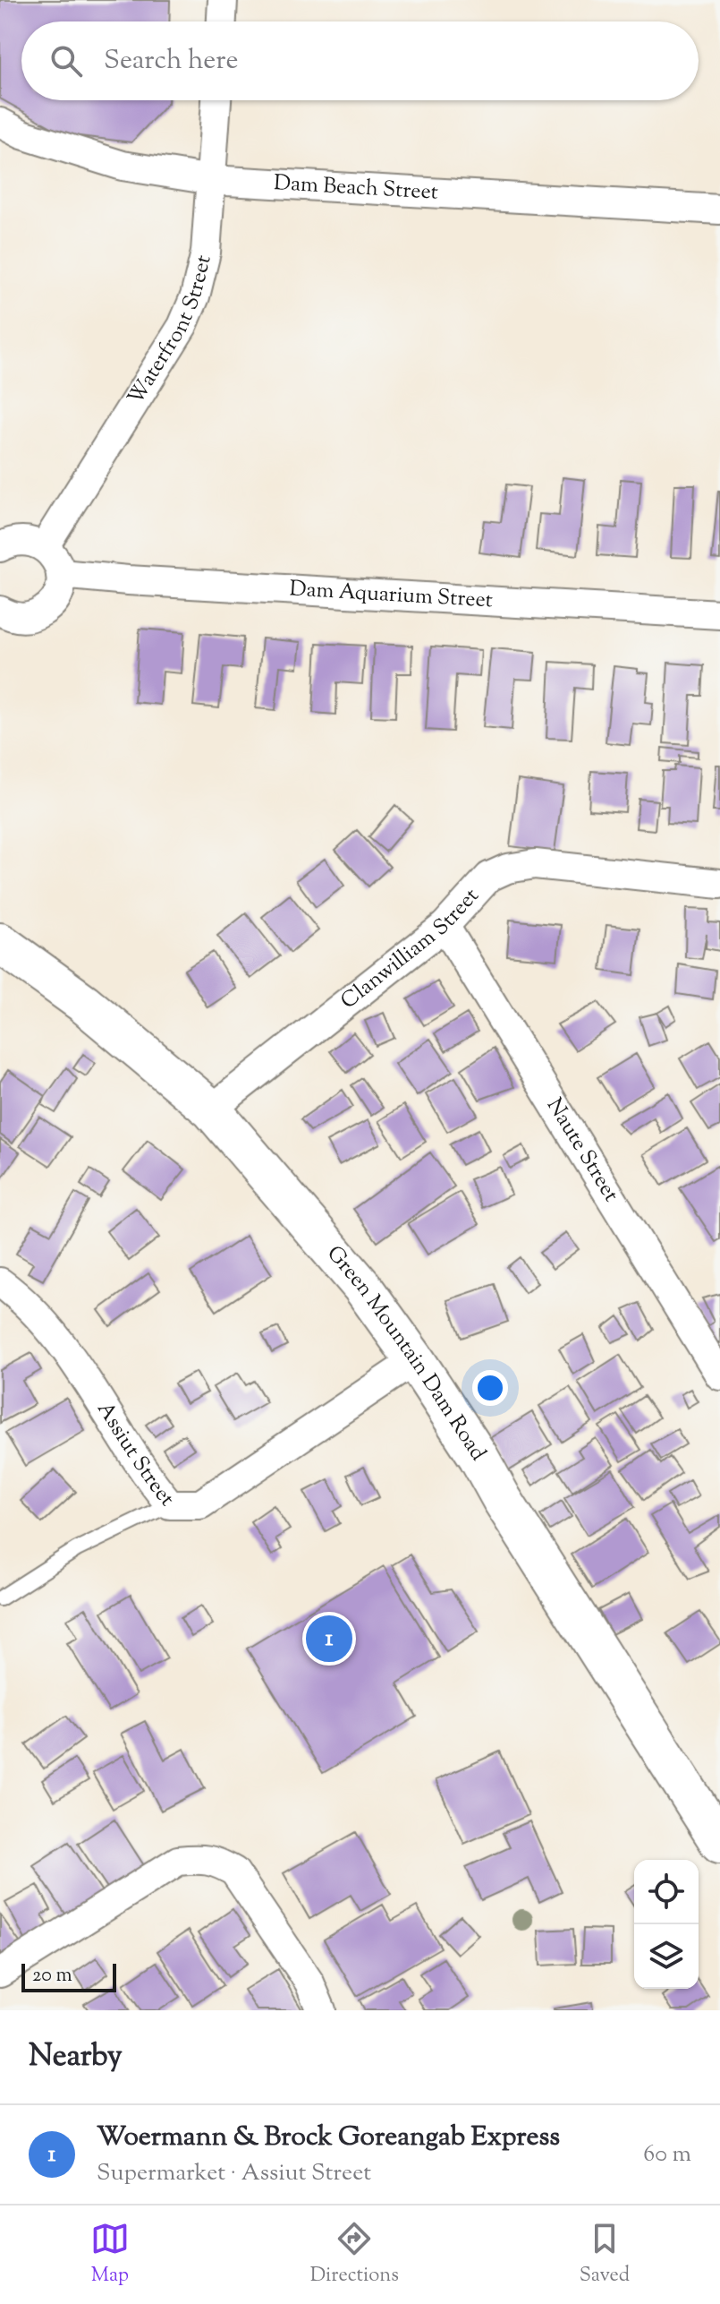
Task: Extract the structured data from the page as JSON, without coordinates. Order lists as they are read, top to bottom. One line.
{"streets":{"street":["Dam Beach Street","Waterfront Street","Dam Aquarium Street","Clanwilliam Street","Naute Street","Green Mountain Dam Road","Assiut Street"]},"crossings":[["Dam Beach Street","Waterfront Street"],["Clanwilliam Street","Naute Street"],["Clanwilliam Street","Green Mountain Dam Road"],["Green Mountain Dam Road","Assiut Street"]],"scale_bar":"20 m","page":{"search":"Search here","pins":"1","scale":"20 m","heading":"Nearby","list":[{"mark":"1","name":"Woermann & Brock Goreangab Express","note":"Supermarket · Assiut Street","value":"60 m"}],"nav":["Map","Directions","Saved"]}}
